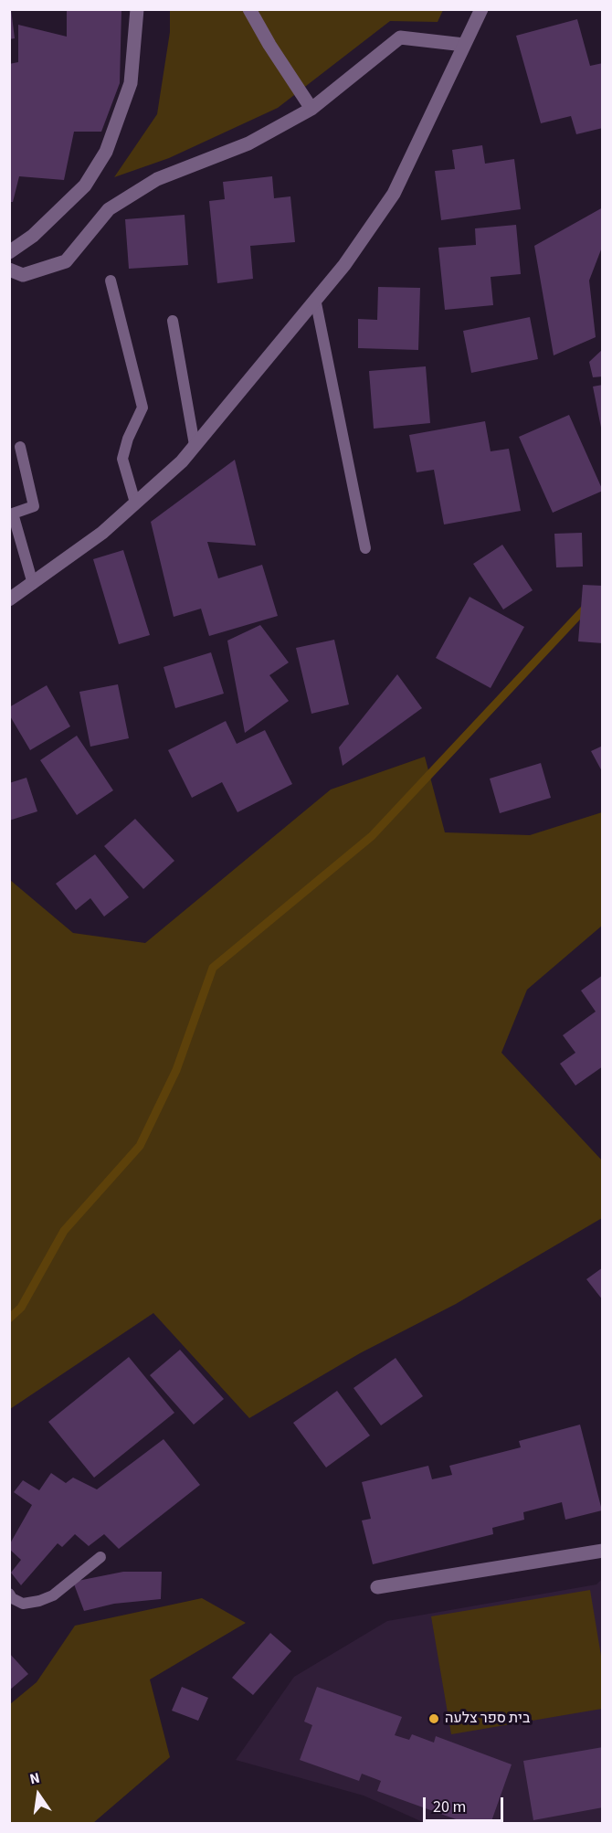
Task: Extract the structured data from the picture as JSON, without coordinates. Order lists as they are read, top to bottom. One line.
{"places":["בית ספר צלעה"],"scale_bar":"20 m","north":"top"}
